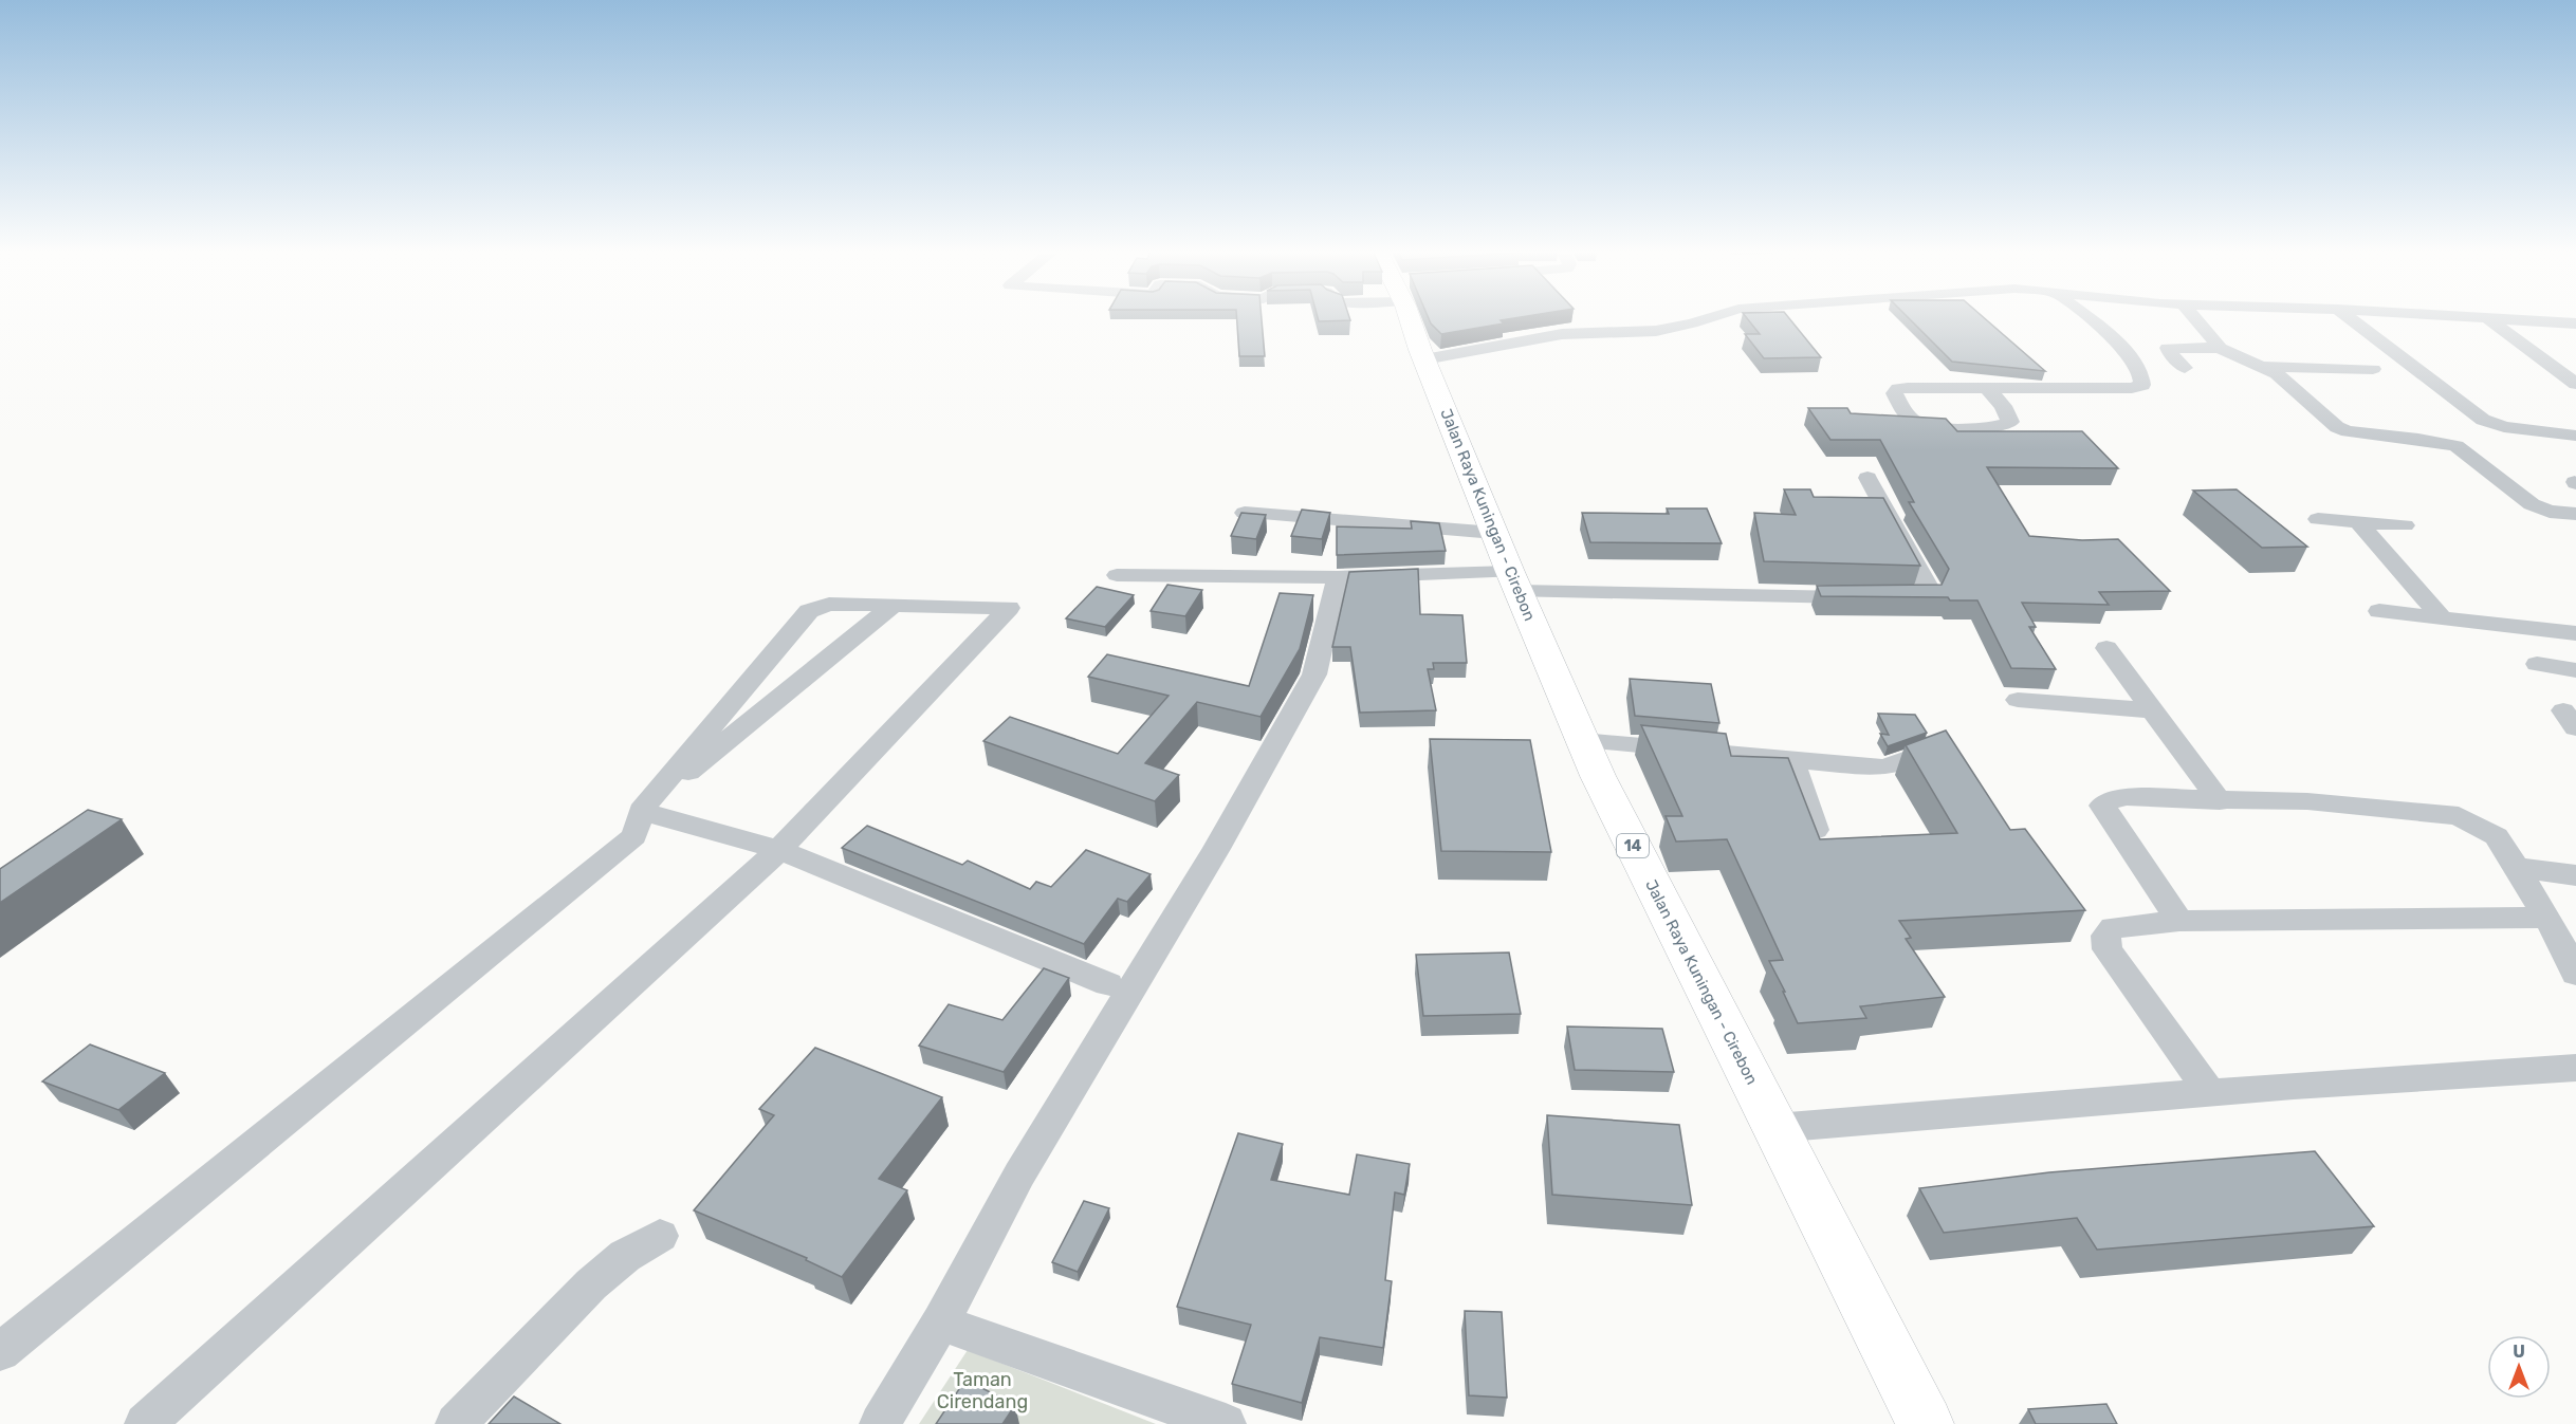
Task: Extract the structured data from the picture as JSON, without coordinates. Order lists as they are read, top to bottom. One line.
{"streets":{"highway":["Jalan Raya Kuningan - Cirebon","14"]},"parks":["Taman Cirendang"],"north":"top"}
